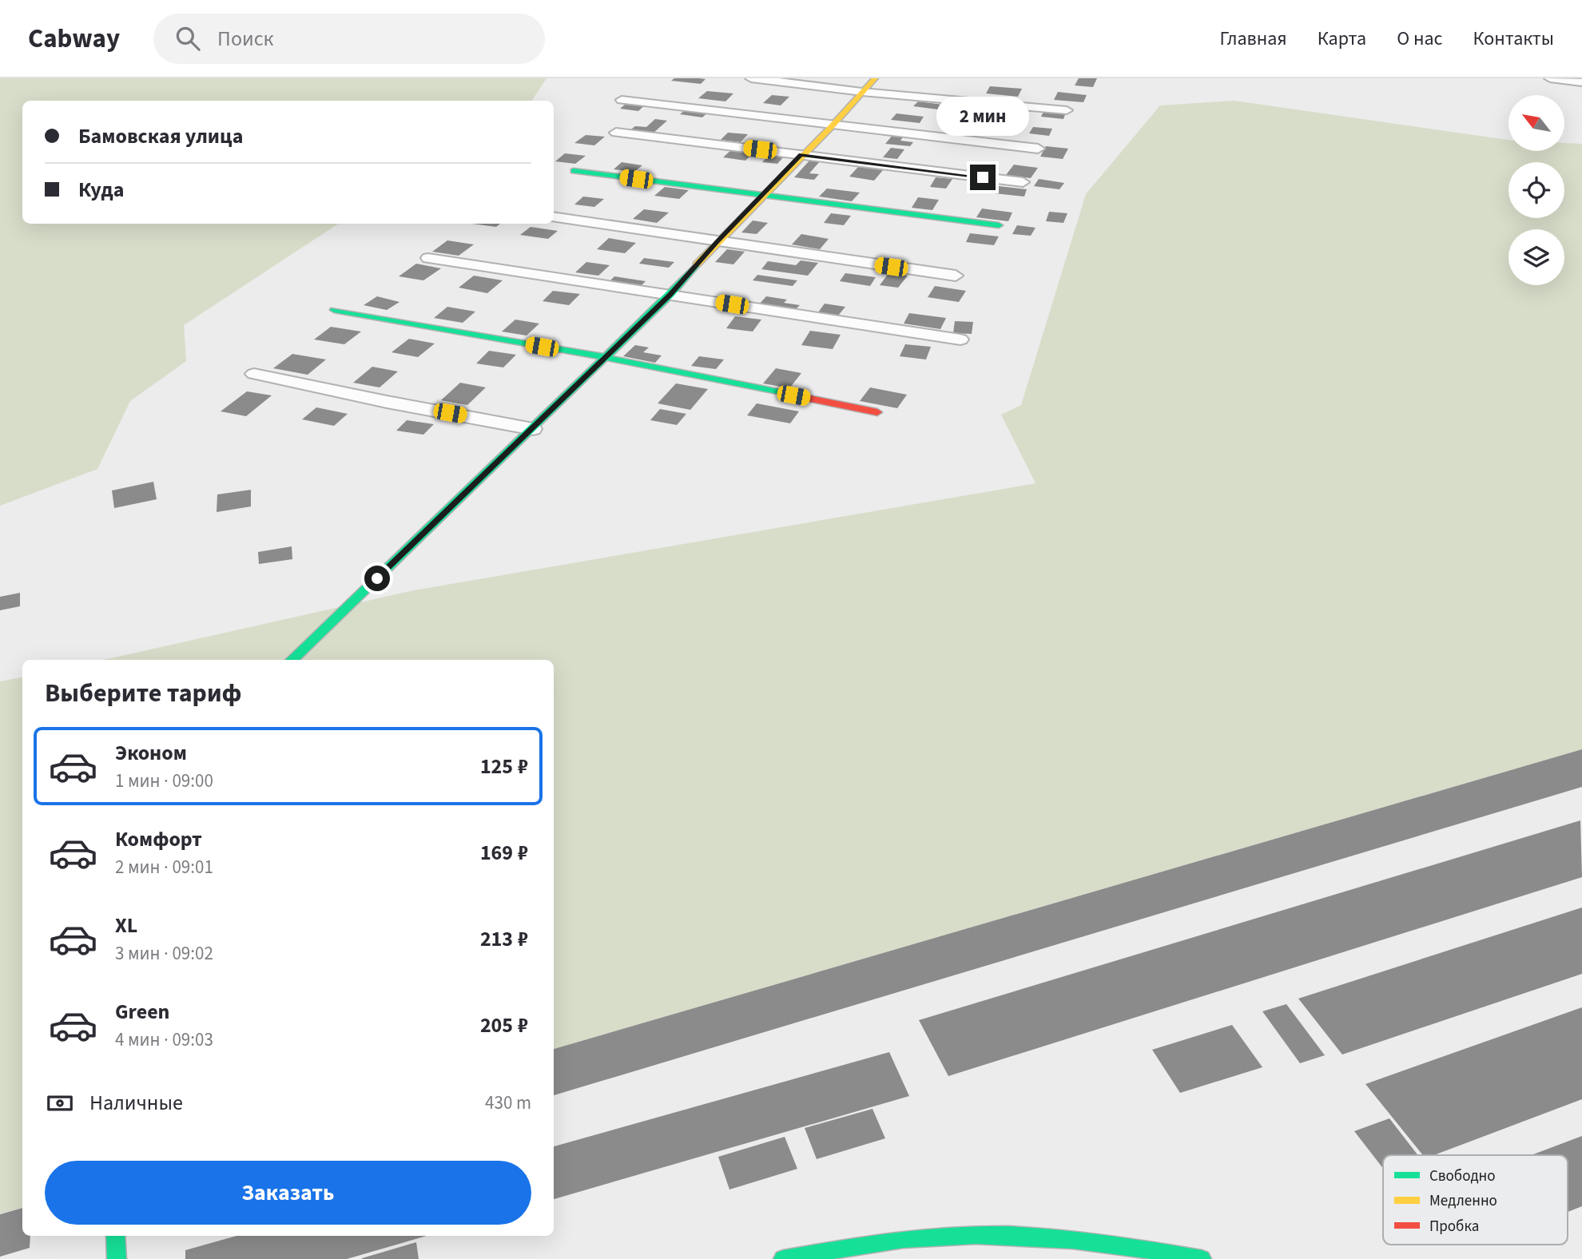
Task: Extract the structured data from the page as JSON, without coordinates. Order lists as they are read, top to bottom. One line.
{"legend":["Свободно","Медленно","Пробка"],"north":"top left","page":{"header":"Cabway","search":"Поиск","nav":["Главная","Карта","О нас","Контакты"],"bubble":"2 мин","banner":["Бамовская улица","Куда"],"heading":"Выберите тариф","list":[{"name":"Эконом","note":"1 мин · 09:00","value":"125 ₽"},{"name":"Комфорт","note":"2 мин · 09:01","value":"169 ₽"},{"name":"XL","note":"3 мин · 09:02","value":"213 ₽"},{"name":"Green","note":"4 мин · 09:03","value":"205 ₽"}],"pay":["Наличные","430 m"],"buttons":"Заказать"}}
